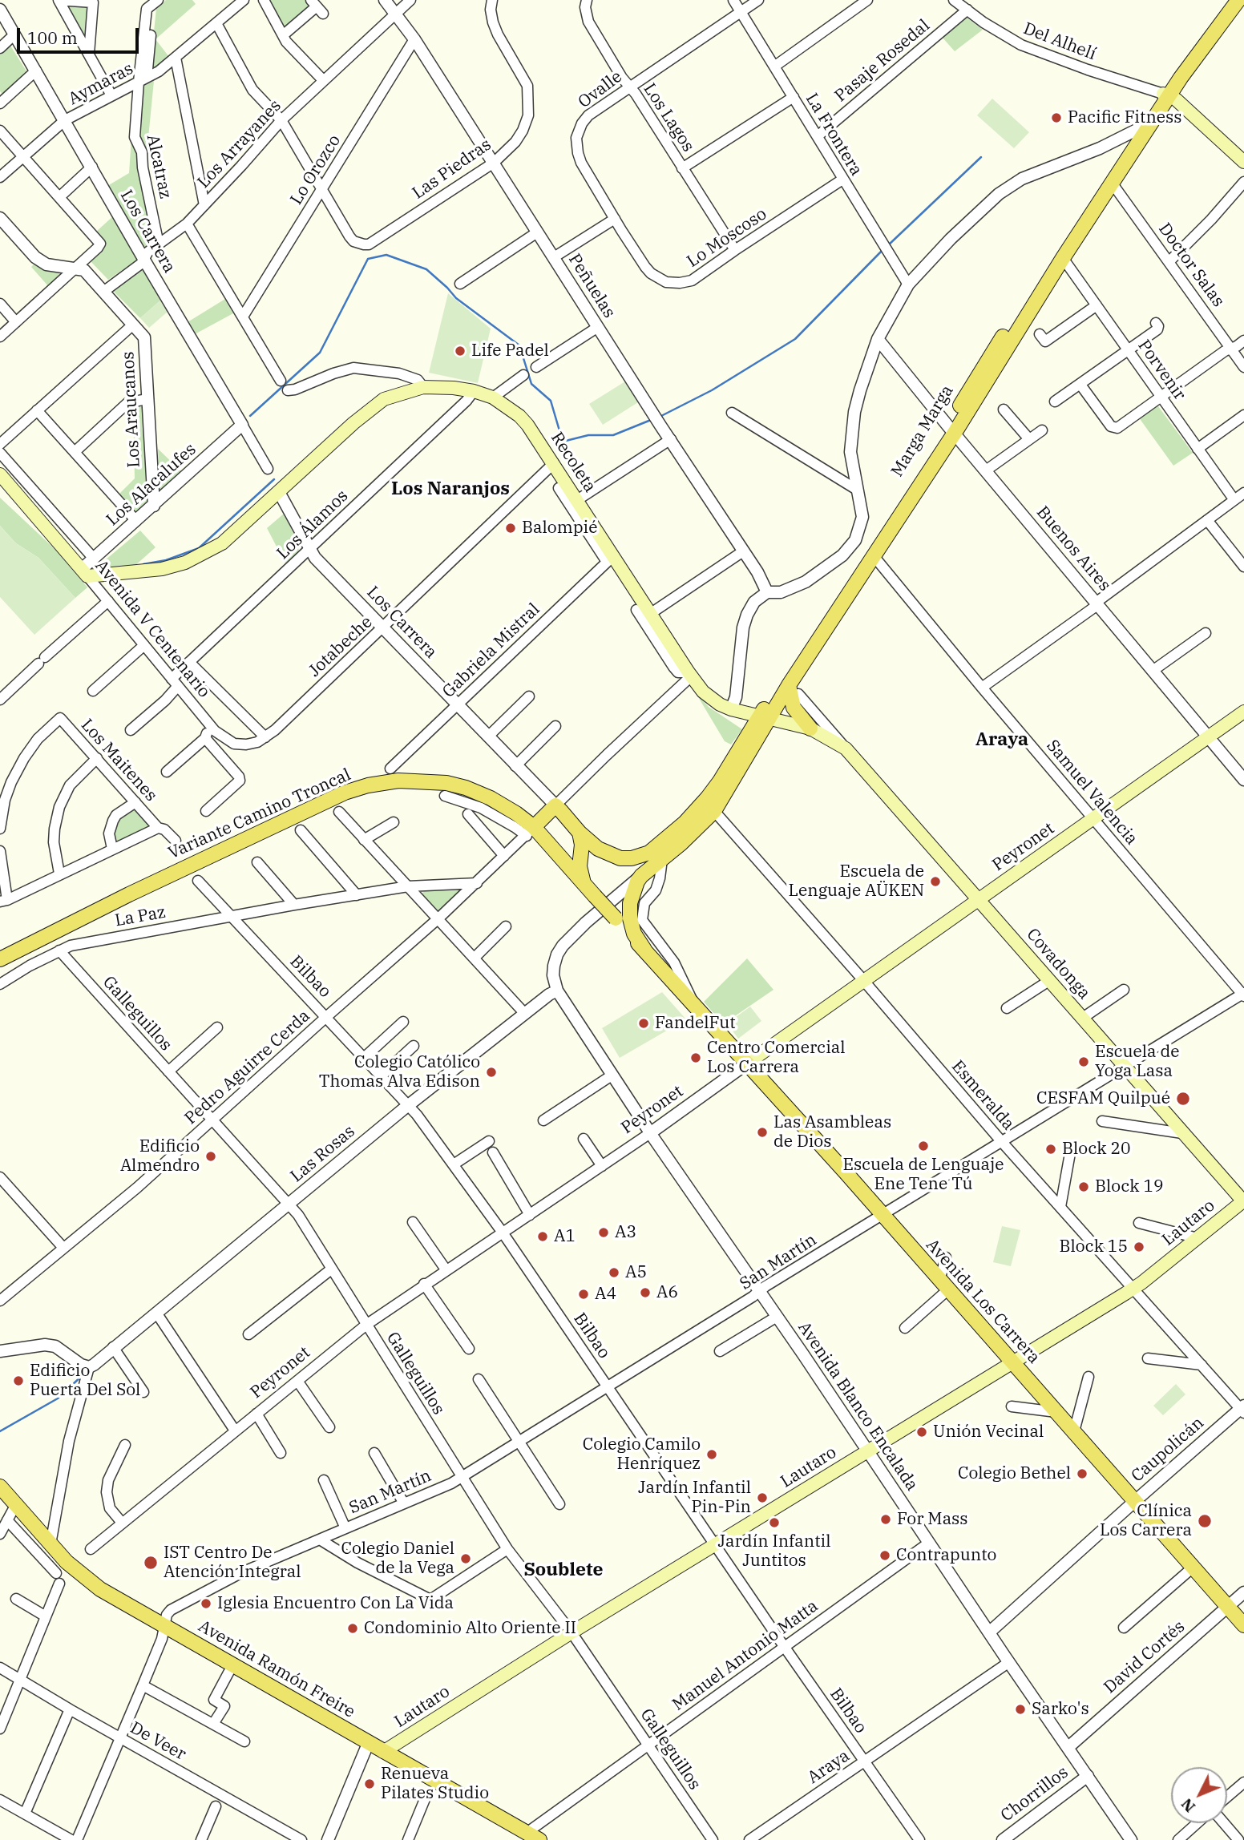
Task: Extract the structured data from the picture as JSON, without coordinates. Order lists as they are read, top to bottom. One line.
{"streets":{"main road":["Marga Marga","Recoleta","Avenida V Centenario","Variante Camino Troncal","Peyronet","Covadonga","Lautaro","Avenida Los Carrera","Avenida Ramón Freire"],"street":["Del Alhelí","Pasaje Rosedal","Aymaras","Ovalle","Los Lagos","La Frontera","Los Arrayanes","Alcatraz","Las Piedras","Lo Orozco","Los Carrera","Lo Moscoso","Doctor Salas","Peñuelas","Porvenir","Los Araucanos","Los Alacalufes","Los Álamos","Buenos Aires","Jotabeche","Gabriela Mistral","Los Maitenes","Samuel Valencia","La Paz","Bilbao","Galleguillos","Pedro Aguirre Cerda","Esmeralda","Las Rosas","San Martín","Avenida Blanco Encalada","Caupolicán","Manuel Antonio Matta","David Cortés","De Veer","Araya","Chorrillos"]},"crossings":[["Del Alhelí","Pasaje Rosedal"],["Del Alhelí","Marga Marga"],["Pasaje Rosedal","La Frontera"],["Aymaras","Alcatraz"],["Aymaras","Los Carrera"],["Ovalle","Los Lagos"],["Ovalle","La Frontera"],["Ovalle","Lo Moscoso"],["Los Lagos","Lo Moscoso"],["La Frontera","Lo Moscoso"],["Los Arrayanes","Alcatraz"],["Los Arrayanes","Los Carrera"],["Los Arrayanes","Peñuelas"],["Los Arrayanes","Los Araucanos"],["Las Piedras","Lo Orozco"],["Las Piedras","Peñuelas"],["Lo Orozco","Peñuelas"],["Los Carrera","Recoleta"],["Los Carrera","Los Alacalufes"],["Los Carrera","Los Álamos"],["Los Carrera","Jotabeche"],["Los Carrera","Gabriela Mistral"],["Doctor Salas","Marga Marga"],["Porvenir","Marga Marga"],["Los Araucanos","Los Alacalufes"],["Marga Marga","Recoleta"],["Marga Marga","Buenos Aires"],["Marga Marga","Samuel Valencia"],["Marga Marga","Covadonga"],["Marga Marga","Esmeralda"],["Marga Marga","Las Rosas"],["Marga Marga","Avenida Los Carrera"],["Marga Marga","Avenida Blanco Encalada"],["Recoleta","Los Alacalufes"],["Recoleta","Los Álamos"],["Recoleta","Avenida V Centenario"],["Recoleta","Jotabeche"],["Recoleta","Gabriela Mistral"],["Recoleta","Covadonga"],["Los Alacalufes","Avenida V Centenario"],["Los Álamos","Avenida V Centenario"],["Buenos Aires","Peyronet"],["Avenida V Centenario","Jotabeche"],["Samuel Valencia","Peyronet"],["Samuel Valencia","San Martín"],["Variante Camino Troncal","Pedro Aguirre Cerda"],["Variante Camino Troncal","Avenida Los Carrera"],["Peyronet","Covadonga"],["Peyronet","Bilbao"],["Peyronet","Galleguillos"],["Peyronet","Esmeralda"],["Peyronet","Avenida Los Carrera"],["Peyronet","Avenida Blanco Encalada"],["La Paz","Bilbao"],["La Paz","Galleguillos"],["La Paz","Pedro Aguirre Cerda"],["Covadonga","Lautaro"],["Covadonga","San Martín"],["Bilbao","Pedro Aguirre Cerda"],["Bilbao","Las Rosas"],["Bilbao","Lautaro"],["Bilbao","San Martín"],["Bilbao","Manuel Antonio Matta"],["Bilbao","Araya"],["Galleguillos","Pedro Aguirre Cerda"],["Galleguillos","Las Rosas"],["Galleguillos","Lautaro"],["Galleguillos","San Martín"],["Galleguillos","Manuel Antonio Matta"],["Esmeralda","Lautaro"],["Esmeralda","San Martín"],["Esmeralda","Caupolicán"],["Las Rosas","Avenida Blanco Encalada"],["Lautaro","Avenida Los Carrera"],["Lautaro","Avenida Blanco Encalada"],["Lautaro","Avenida Ramón Freire"],["San Martín","Avenida Los Carrera"],["San Martín","Avenida Blanco Encalada"],["San Martín","Avenida Ramón Freire"],["San Martín","De Veer"],["Avenida Los Carrera","Caupolicán"],["Avenida Los Carrera","David Cortés"],["Avenida Blanco Encalada","Caupolicán"],["Avenida Blanco Encalada","Manuel Antonio Matta"],["Avenida Blanco Encalada","David Cortés"],["Avenida Blanco Encalada","Araya"],["Avenida Blanco Encalada","Chorrillos"],["Manuel Antonio Matta","Avenida Ramón Freire"]],"districts":["Los Naranjos","Araya","Soublete"],"places":["Pacific Fitness","Life Padel","Balompié","Escuela de Lenguaje AÜKEN","FandelFut","Centro Comercial Los Carrera","Escuela de Yoga Lasa","Colegio Católico Thomas Alva Edison","CESFAM Quilpué","Las Asambleas de Dios","Escuela de Lenguaje Ene Tene Tú","Block 20","Edificio Almendro","Block 19","A3","A1","Block 15","A5","A6","A4","Edificio Puerta Del Sol","Unión Vecinal","Colegio Camilo Henríquez","Colegio Bethel","Jardín Infantil Pin-Pin","For Mass","Clínica Los Carrera","Jardín Infantil Juntitos","Contrapunto","Colegio Daniel de la Vega","IST Centro De Atención Integral","Iglesia Encuentro Con La Vida","Condominio Alto Oriente II","Sarko's","Renueva Pilates Studio"],"scale_bar":"100 m","north":"bottom left"}
